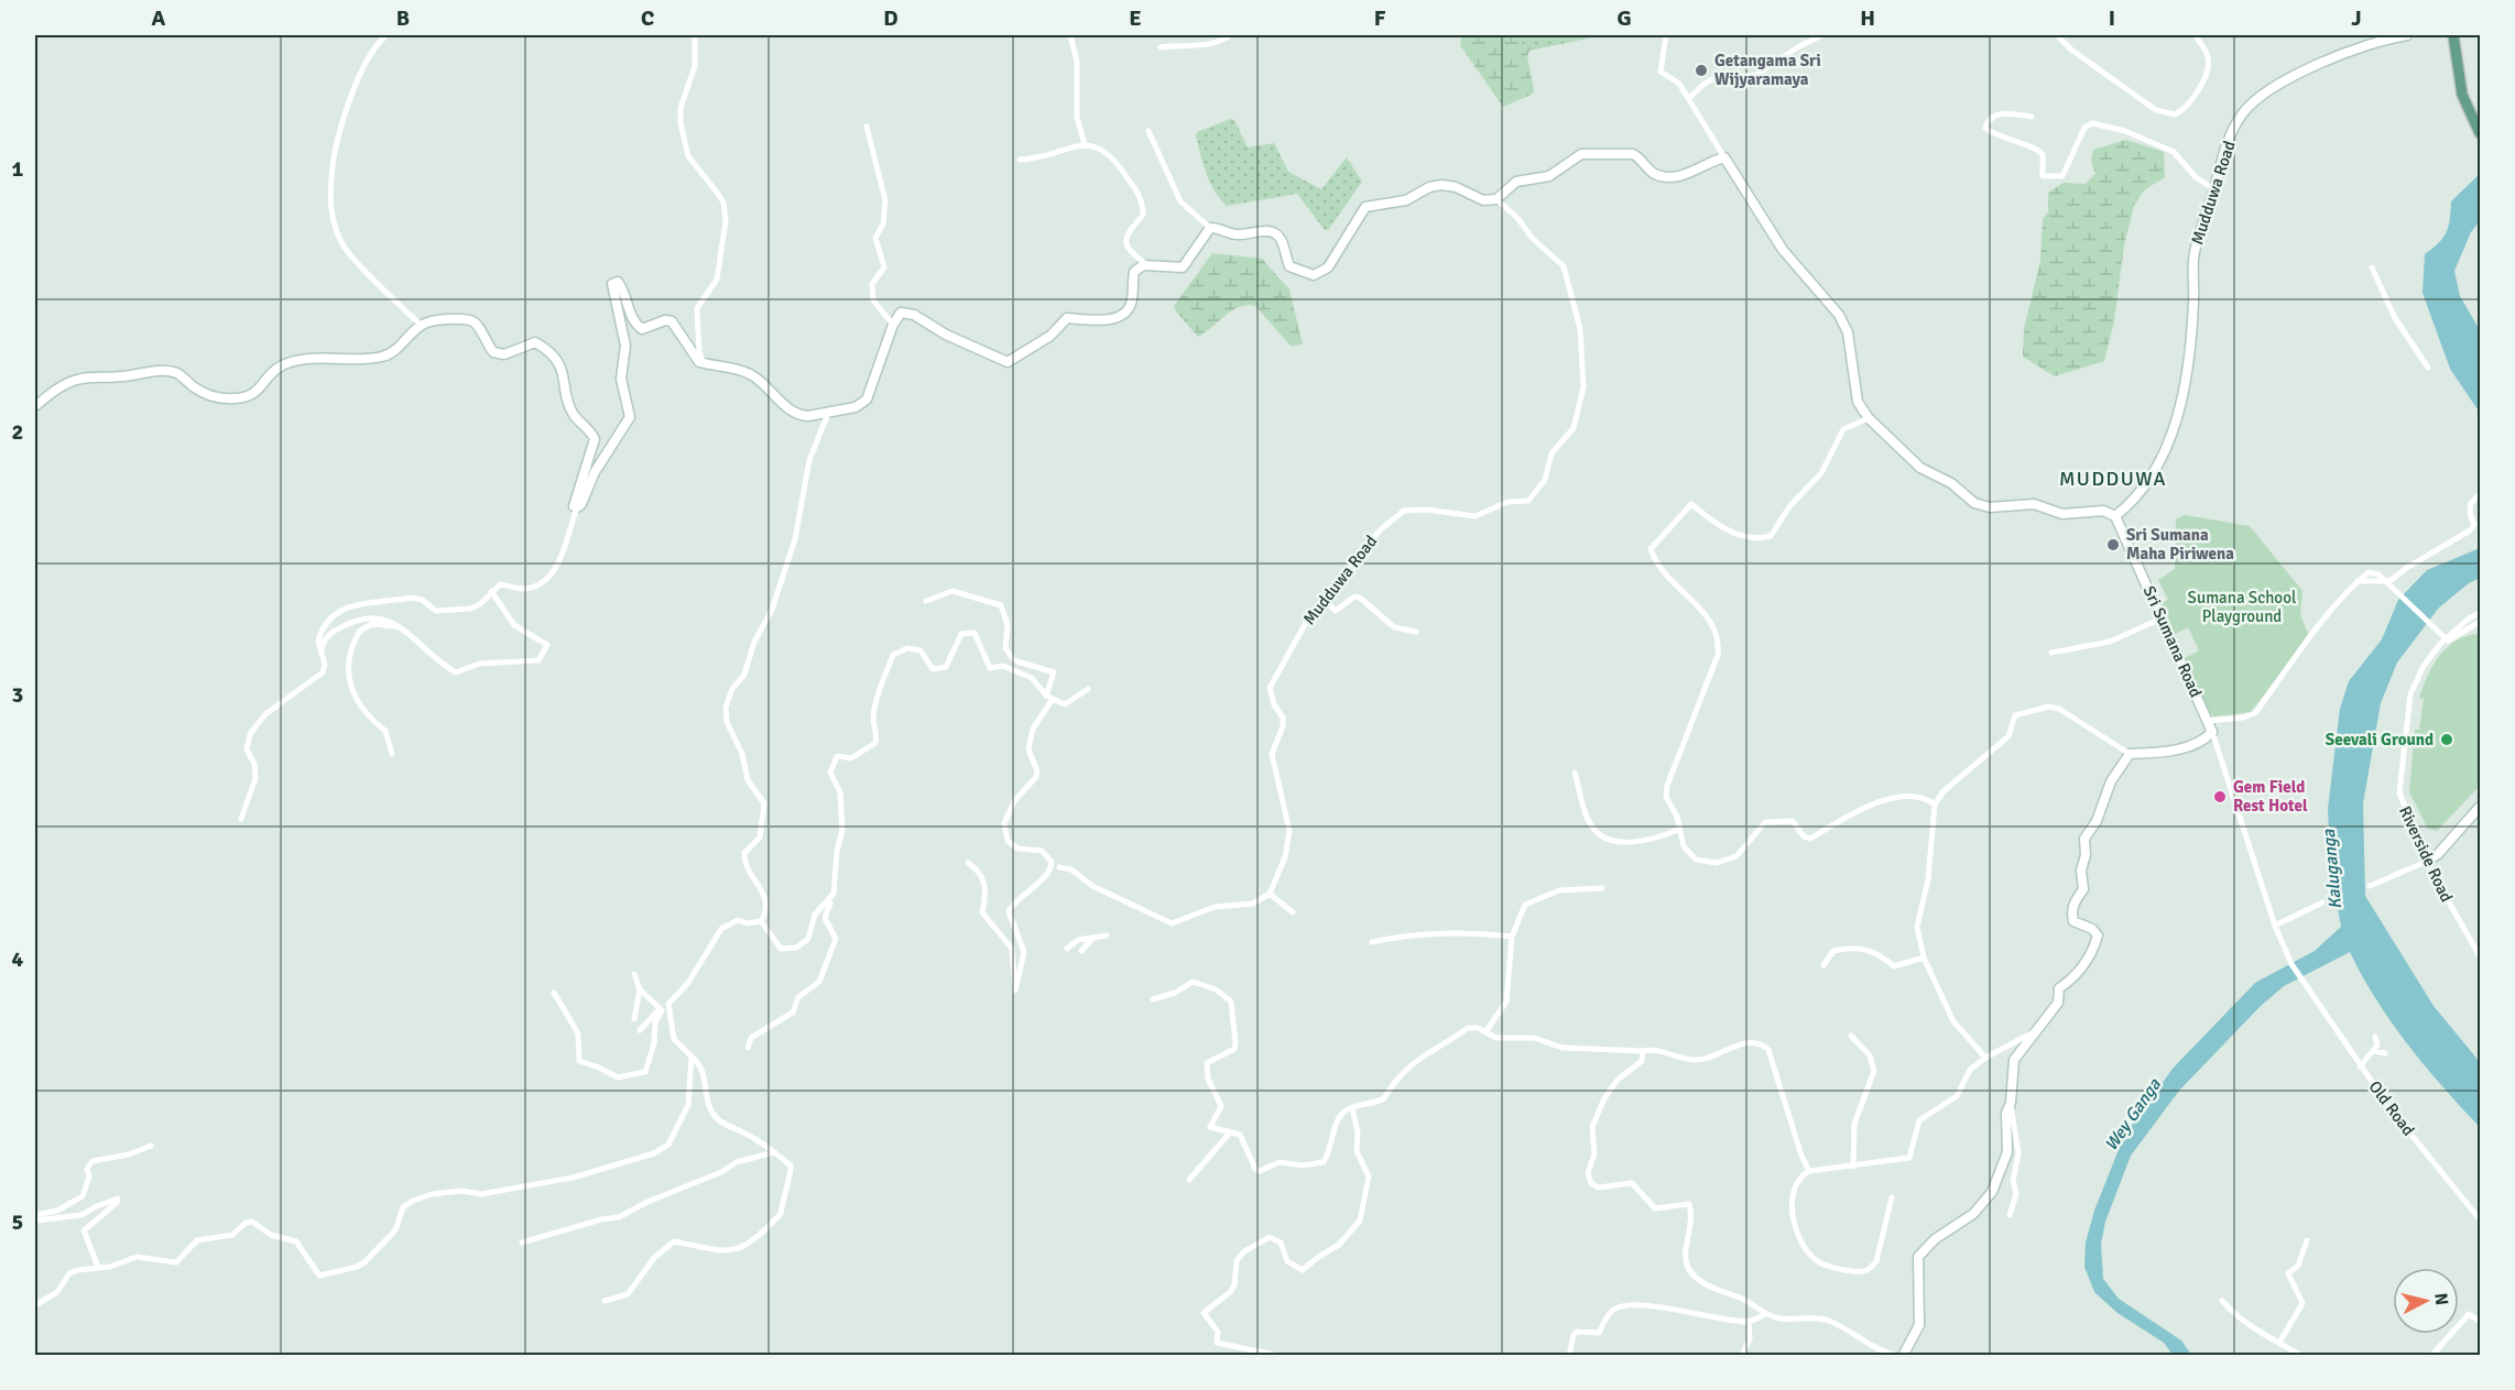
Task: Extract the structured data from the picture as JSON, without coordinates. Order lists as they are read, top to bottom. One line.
{"streets":{"street":["Mudduwa Road","Sri Sumana Road","Riverside Road","Old Road"]},"crossings":[["Mudduwa Road","Sri Sumana Road"],["Sri Sumana Road","Old Road"]],"districts":["MUDDUWA"],"water":["Kaluganga","Wey Ganga"],"parks":["Sumana School Playground"],"places":["Getangama Sri Wijyaramaya","Sri Sumana Maha Piriwena","Seevali Ground","Gem Field Rest Hotel"],"north":"right","grid":{"columns":["A","B","C","D","E","F","G","H","I","J"],"rows":["1","2","3","4","5"]}}
